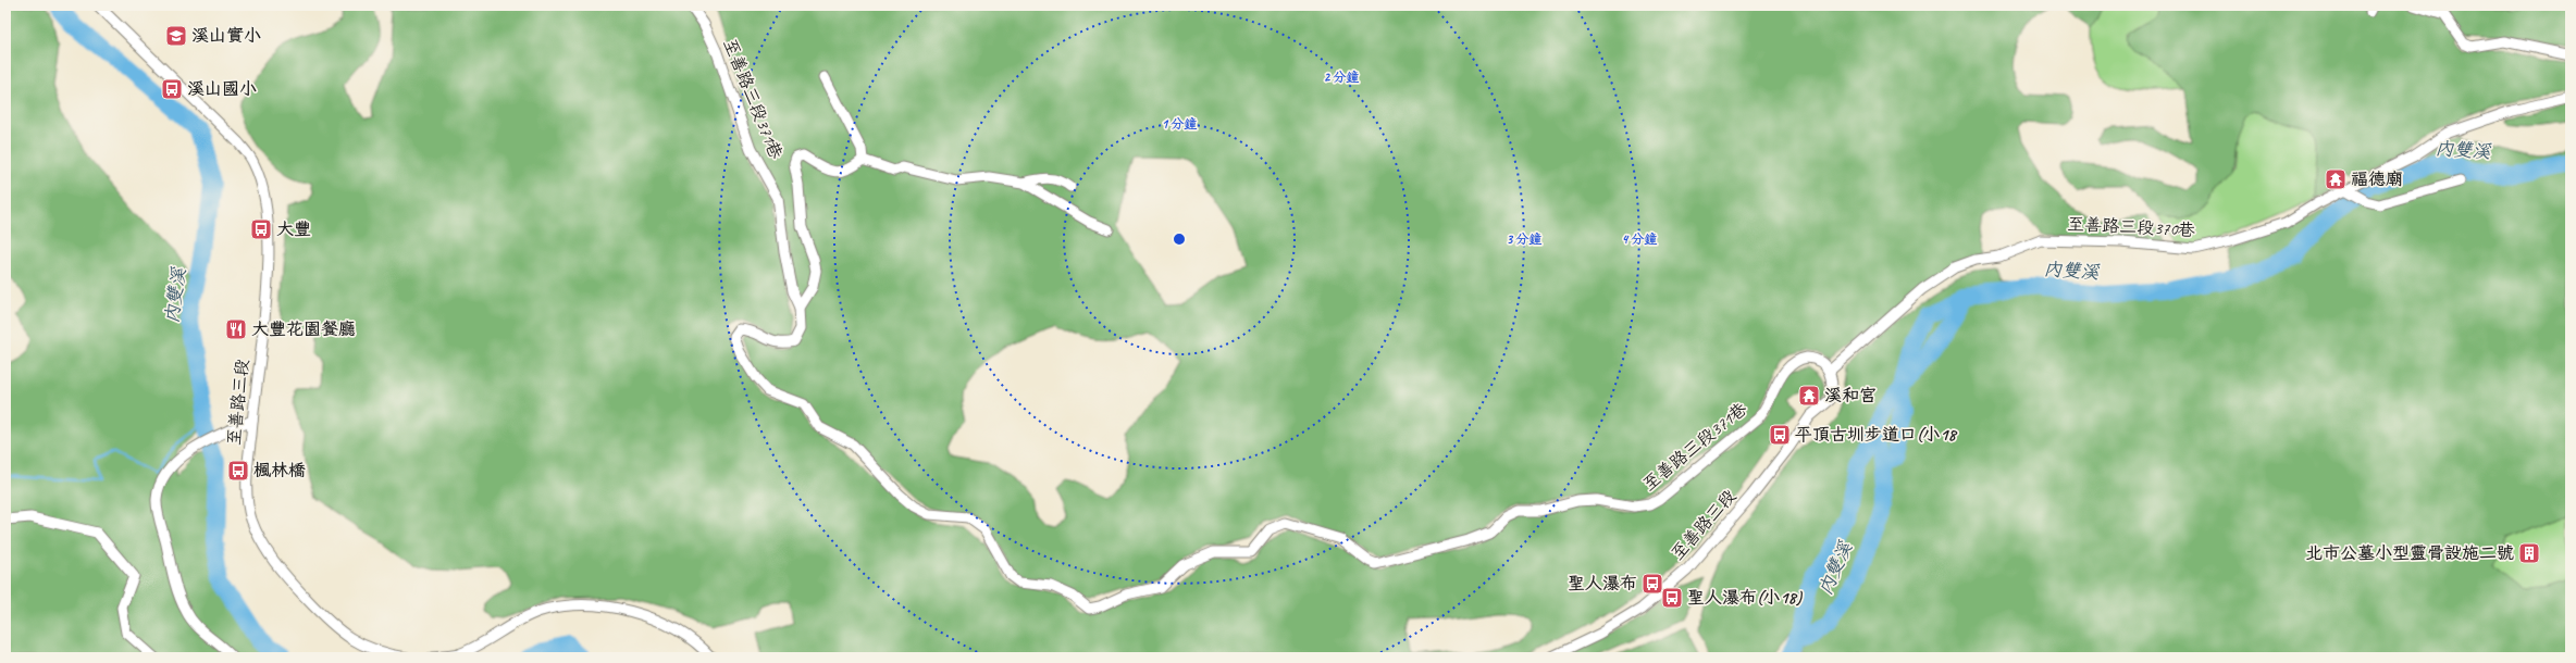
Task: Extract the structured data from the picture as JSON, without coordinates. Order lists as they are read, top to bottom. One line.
{"streets":{"street":["至善路三段371巷","至善路三段370巷","至善路三段"]},"crossings":[["至善路三段371巷","至善路三段370巷"],["至善路三段371巷","至善路三段"],["至善路三段370巷","至善路三段"]],"water":["內雙溪"],"places":{"school or university":["溪山實小"],"bus stop":["溪山國小","大豐","平頂古圳步道口(小18","楓林橋","聖人瀑布","聖人瀑布(小18)"],"temple":["福德廟","溪和宮"],"restaurant":["大豐花園餐廳"],"building":["北市公墓小型靈骨設施二號"]},"rings":["2 分鐘","1 分鐘","3 分鐘","4 分鐘"]}
